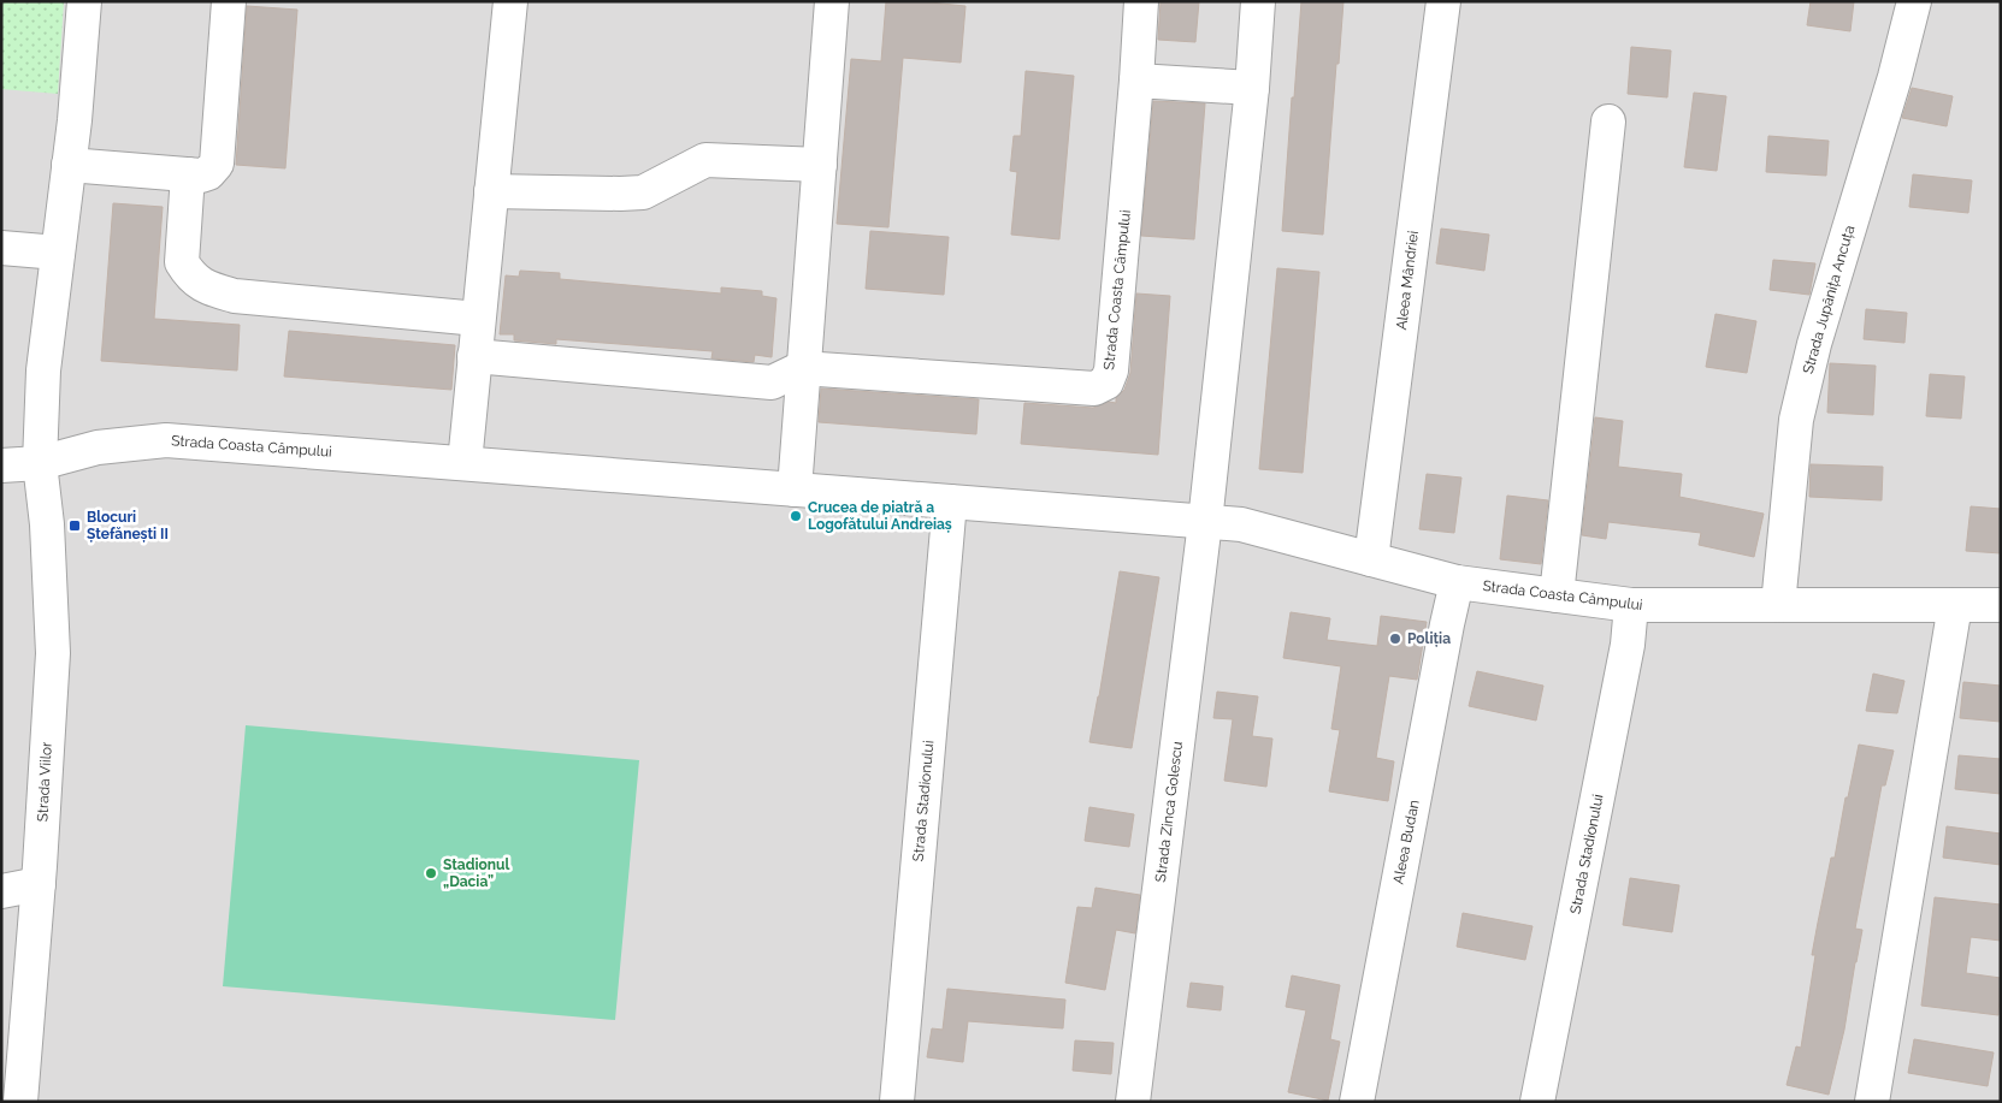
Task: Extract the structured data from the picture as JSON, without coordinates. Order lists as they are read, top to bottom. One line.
{"streets":{"street":["Aleea Mândriei","Strada Coasta Câmpului","Strada Jupânița Ancuța","Strada Viilor","Strada Stadionului","Strada Zinca Golescu","Aleea Budan"]},"crossings":[["Aleea Mândriei","Strada Coasta Câmpului"],["Strada Coasta Câmpului","Strada Jupânița Ancuța"],["Strada Coasta Câmpului","Strada Viilor"],["Strada Coasta Câmpului","Strada Stadionului"],["Strada Coasta Câmpului","Strada Zinca Golescu"],["Strada Coasta Câmpului","Aleea Budan"]],"places":{"other":["Crucea de piatră a Logofătului Andreiaș","Poliția","Stadionul „Dacia”"],"transit":["Blocuri Ștefănești II"]}}
